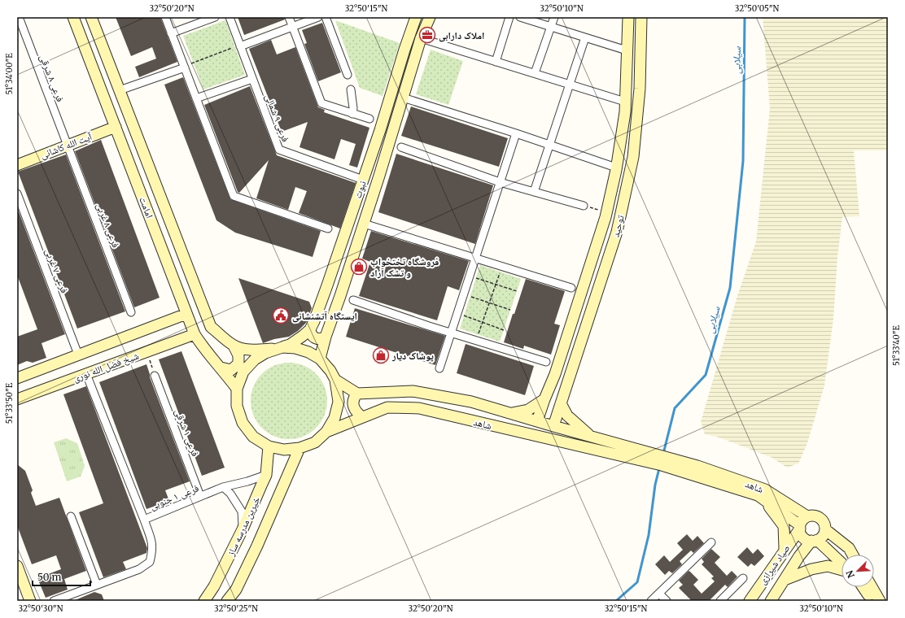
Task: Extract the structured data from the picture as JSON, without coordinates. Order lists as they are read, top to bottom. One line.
{"streets":{"main road":["آیت الله کاشانی","نبوت","امامت","توحید","شیخ فضل الله نوری","شاهد","خیرین مدرسه ساز","صیاد شیرازی"],"street":["فرعی ۸ شرقی","فرعی ۹ شمالی","فرعی ۸ غربی","فرعی ۷ غربی","فرعی ۱ شرقی","فرعی ۱ جنوبی"]},"crossings":[["فرعی ۸ شرقی","آیت الله کاشانی"],["فرعی ۸ شرقی","فرعی ۸ غربی"],["فرعی ۹ شمالی","نبوت"],["آیت الله کاشانی","امامت"],["آیت الله کاشانی","فرعی ۸ غربی"],["نبوت","امامت"],["نبوت","شاهد"],["نبوت","خیرین مدرسه ساز"],["امامت","شیخ فضل الله نوری"],["امامت","شاهد"],["امامت","خیرین مدرسه ساز"],["توحید","شاهد"],["فرعی ۷ غربی","شیخ فضل الله نوری"],["شاهد","خیرین مدرسه ساز"],["شاهد","صیاد شیرازی"],["فرعی ۱ شرقی","فرعی ۱ جنوبی"],["فرعی ۱ جنوبی","خیرین مدرسه ساز"]],"water":["سیلابی"],"places":{"office":["املاک دارابی"],"shop":["فروشگاه تختخواب و تشک آراد","پوشاک دیار"],"public building":["ایستگاه آتشنشانی"]},"scale_bar":"50 m","north":"bottom left","coordinates":["32°50'20\"N","32°50'15\"N","32°50'10\"N","32°50'05\"N","51°34'00\"E","51°33'40\"E","51°33'50\"E","32°50'30\"N","32°50'25\"N"]}
